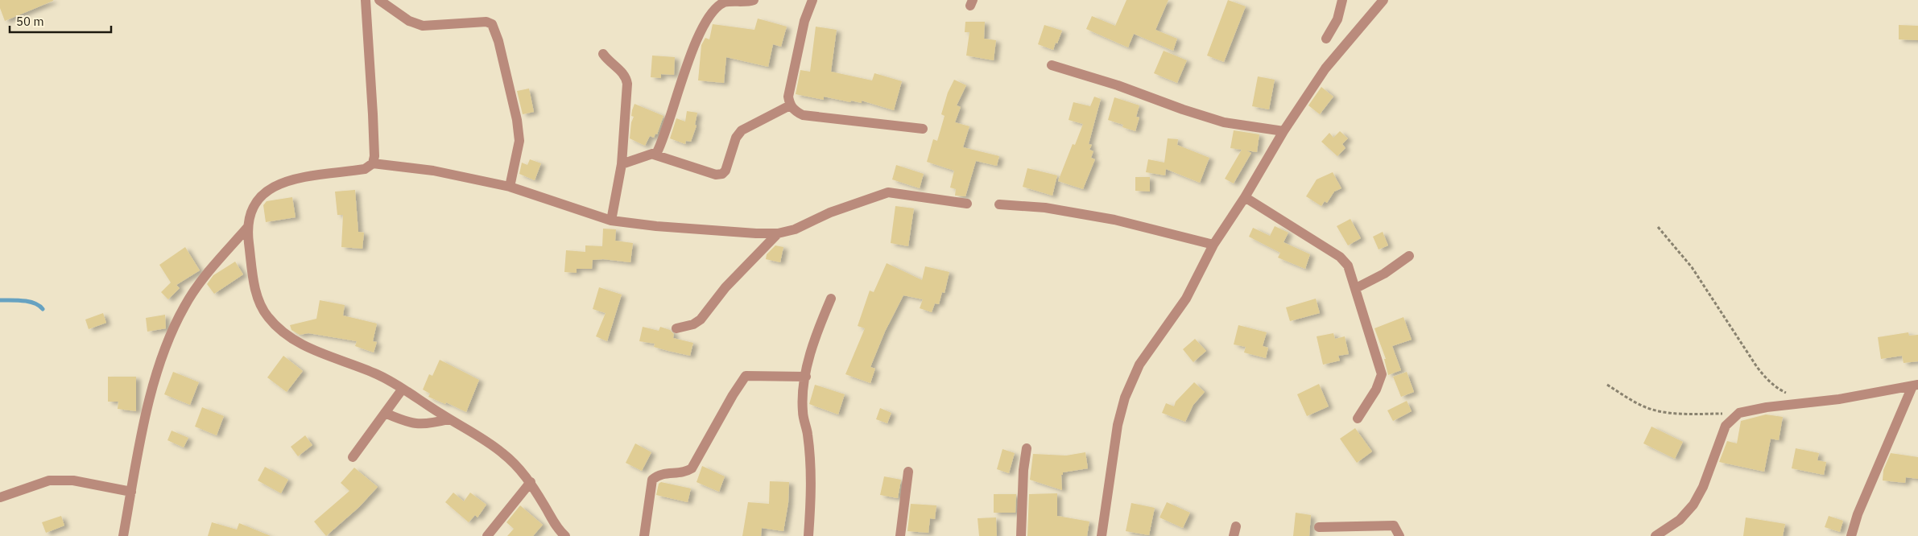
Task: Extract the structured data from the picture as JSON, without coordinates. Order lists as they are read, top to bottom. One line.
{"scale_bar":"50 m"}
